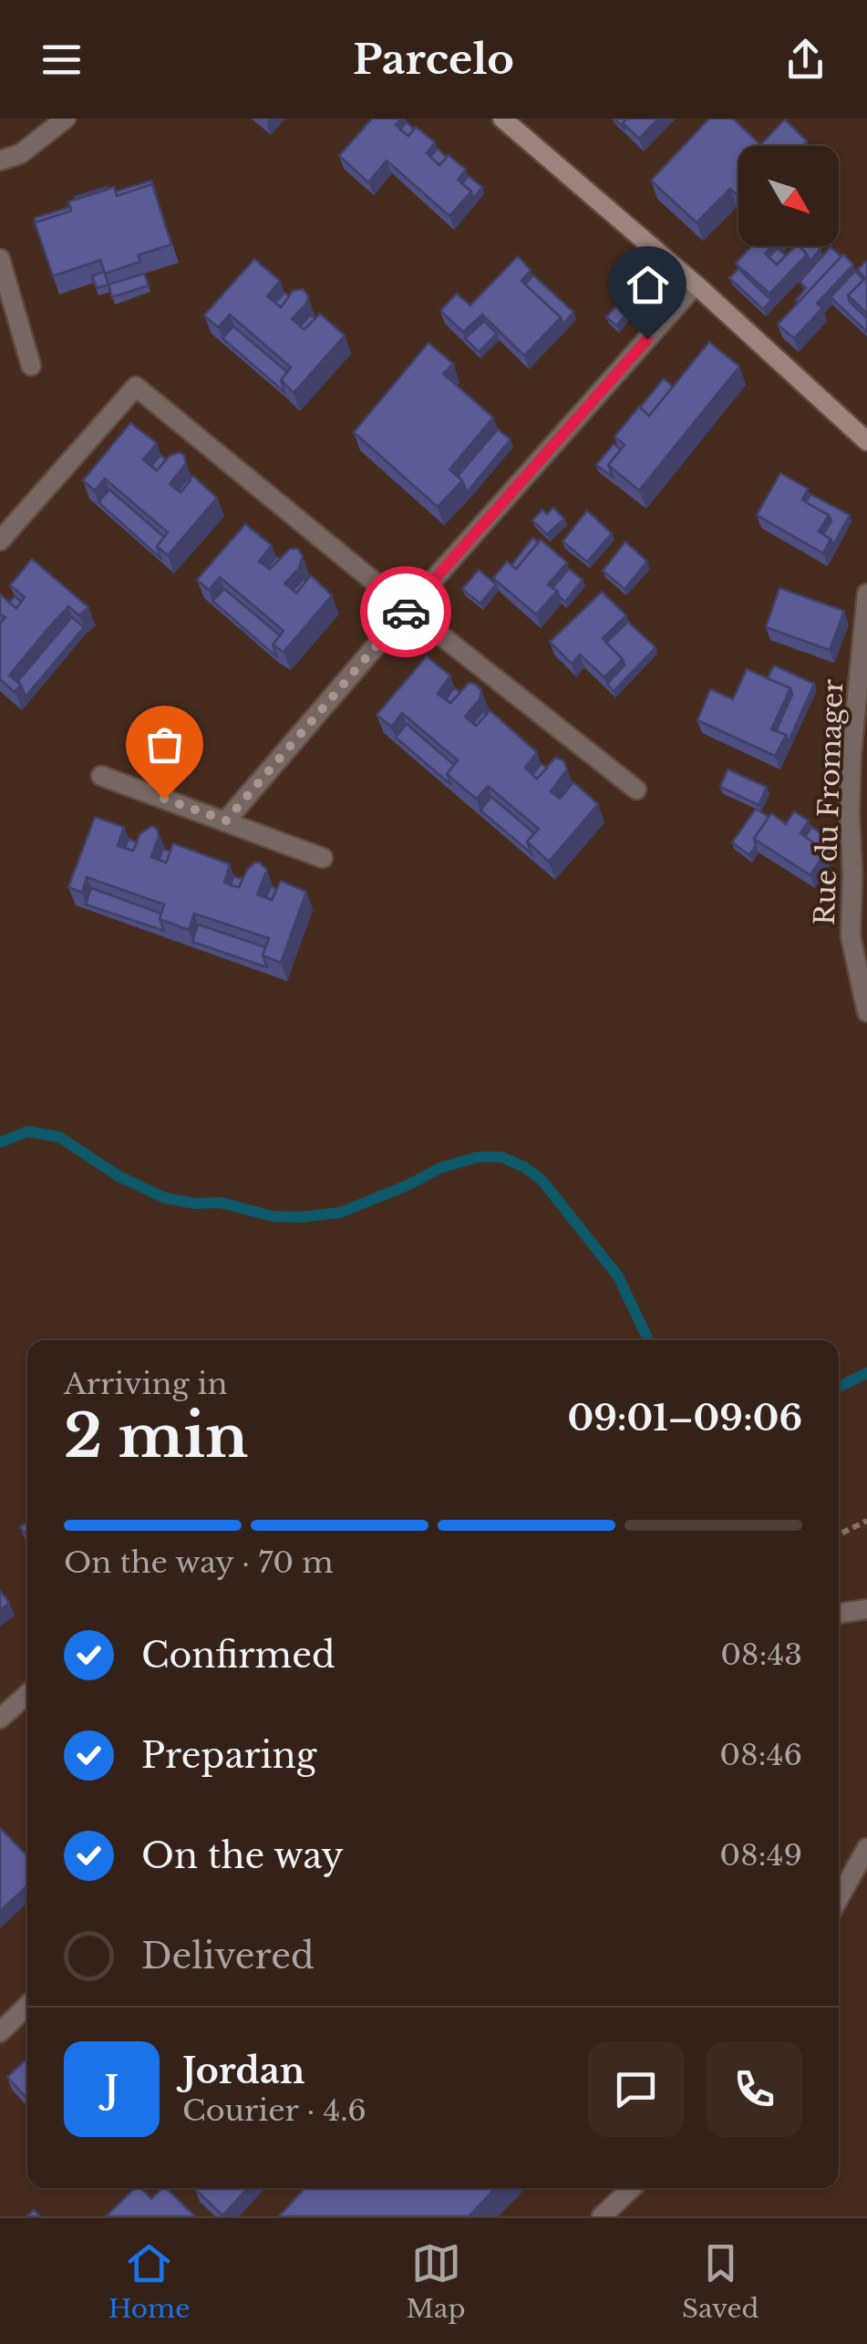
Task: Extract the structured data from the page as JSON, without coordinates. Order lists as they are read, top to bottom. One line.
{"streets":{"street":["Rue du Fromager"]},"north":"bottom right","page":{"header":"Parcelo","heading":["2 min","Arriving in","09:01–09:06"],"panel":["Jordan","Courier · 4.6"],"bar":"On the way · 70 m","list":[["Confirmed","08:43"],["Preparing","08:46"],["On the way","08:49"],"Delivered"],"round":"J","tabs":["Home","Map","Saved"]}}
